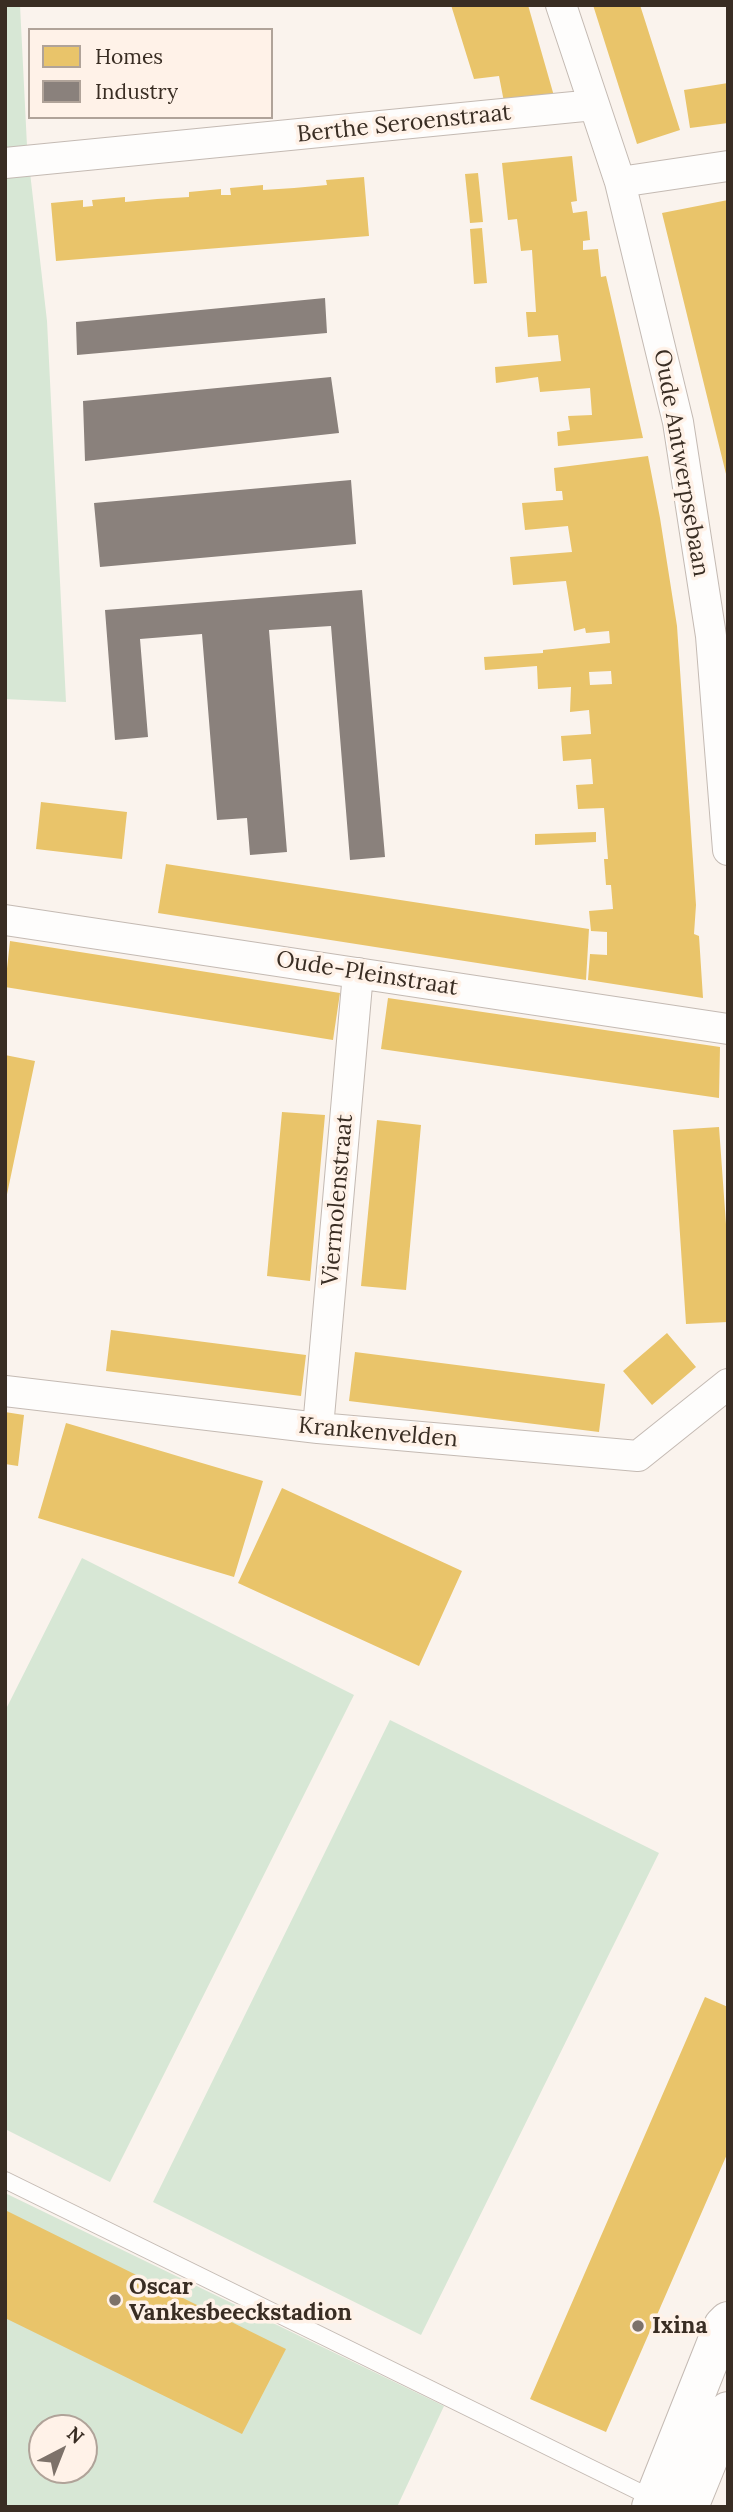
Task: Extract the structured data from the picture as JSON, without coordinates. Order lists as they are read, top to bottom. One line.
{"streets":{"street":["Berthe Seroenstraat","Oude Antwerpsebaan","Oude-Pleinstraat","Viermolenstraat","Krankenvelden"]},"crossings":[["Berthe Seroenstraat","Oude Antwerpsebaan"],["Oude-Pleinstraat","Viermolenstraat"],["Viermolenstraat","Krankenvelden"]],"places":["Oscar Vankesbeeckstadion","Ixina"],"legend":["Homes","Industry"],"north":"top right"}
